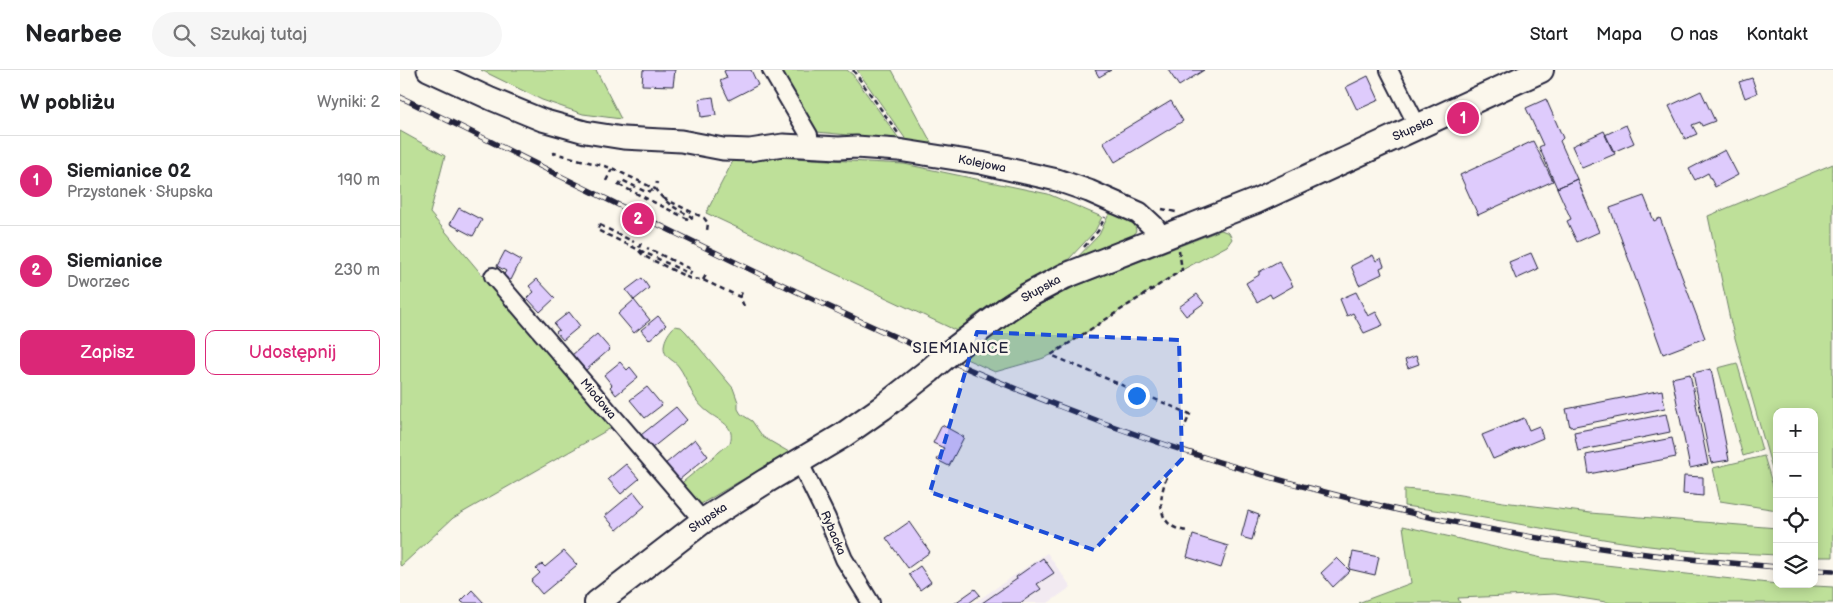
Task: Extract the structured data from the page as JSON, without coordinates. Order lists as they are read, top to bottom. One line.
{"streets":{"main road":["Słupska"],"street":["Kolejowa","Miodowa","Rybacka"]},"crossings":[["Słupska","Kolejowa"],["Słupska","Miodowa"],["Słupska","Rybacka"]],"districts":["SIEMIANICE"],"page":{"header":"Nearbee","search":"Szukaj tutaj","nav":["Start","Mapa","O nas","Kontakt"],"heading":["W pobliżu","Wyniki: 2"],"pins":["1","2"],"list":[{"mark":"1","name":"Siemianice 02","note":"Przystanek · Słupska","value":"190 m"},{"mark":"2","name":"Siemianice","note":"Dworzec","value":"230 m"}],"buttons":["Zapisz","Udostępnij"],"map_buttons":["+","−"]}}
